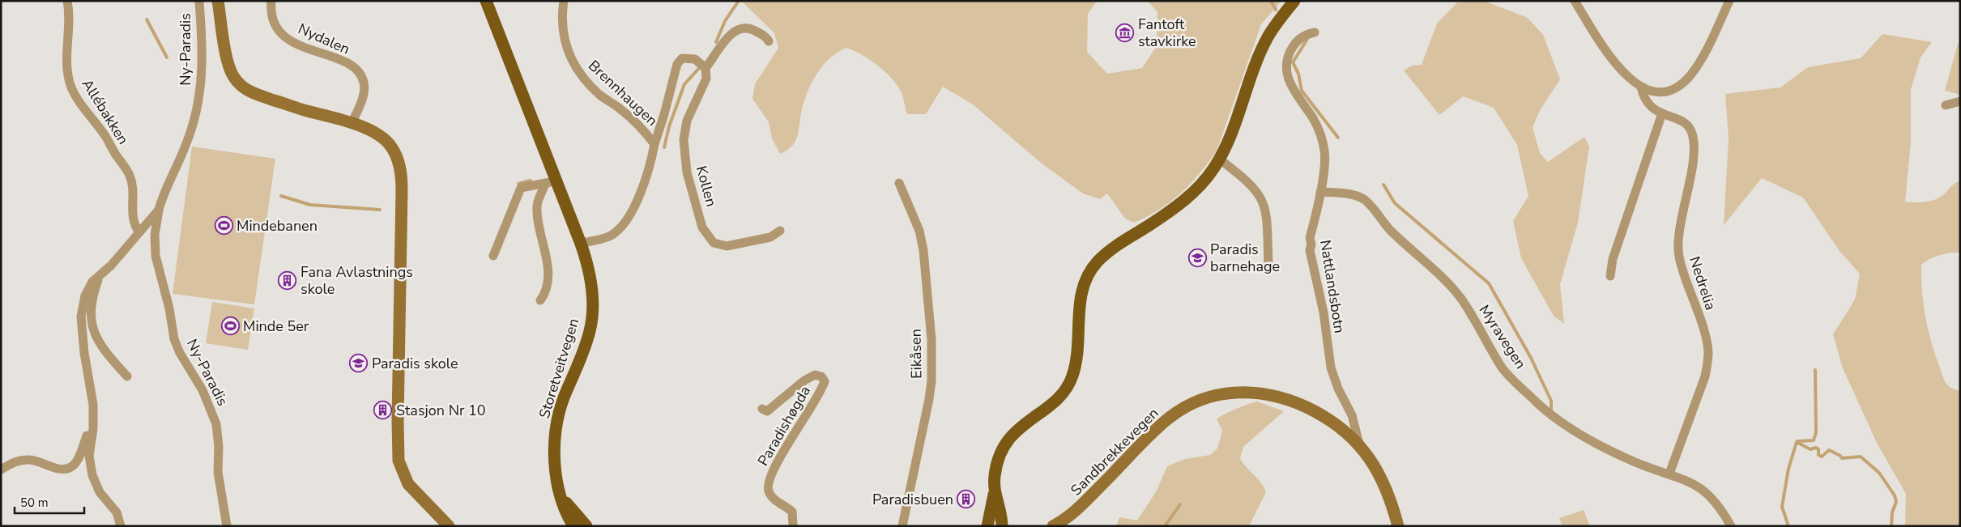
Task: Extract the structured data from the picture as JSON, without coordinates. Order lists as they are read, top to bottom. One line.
{"streets":{"main road":["Storetveitvegen","Sandbrekkevegen"],"street":["Nydalen","Ny-Paradis","Brennhaugen","Allébakken","Kollen","Nedrelia","Nattlandsbotn","Myravegen","Eikåsen","Paradishøgda"]},"crossings":[["Ny-Paradis","Allébakken"],["Brennhaugen","Storetveitvegen"],["Nedrelia","Myravegen"],["Nattlandsbotn","Myravegen"],["Nattlandsbotn","Sandbrekkevegen"]],"places":{"museum":["Fantoft stavkirke"],"sports":["Mindebanen","Minde 5er"],"school or university":["Paradis barnehage","Paradis skole"],"building":["Fana Avlastnings skole","Stasjon Nr 10","Paradisbuen"]},"scale_bar":"50 m"}
